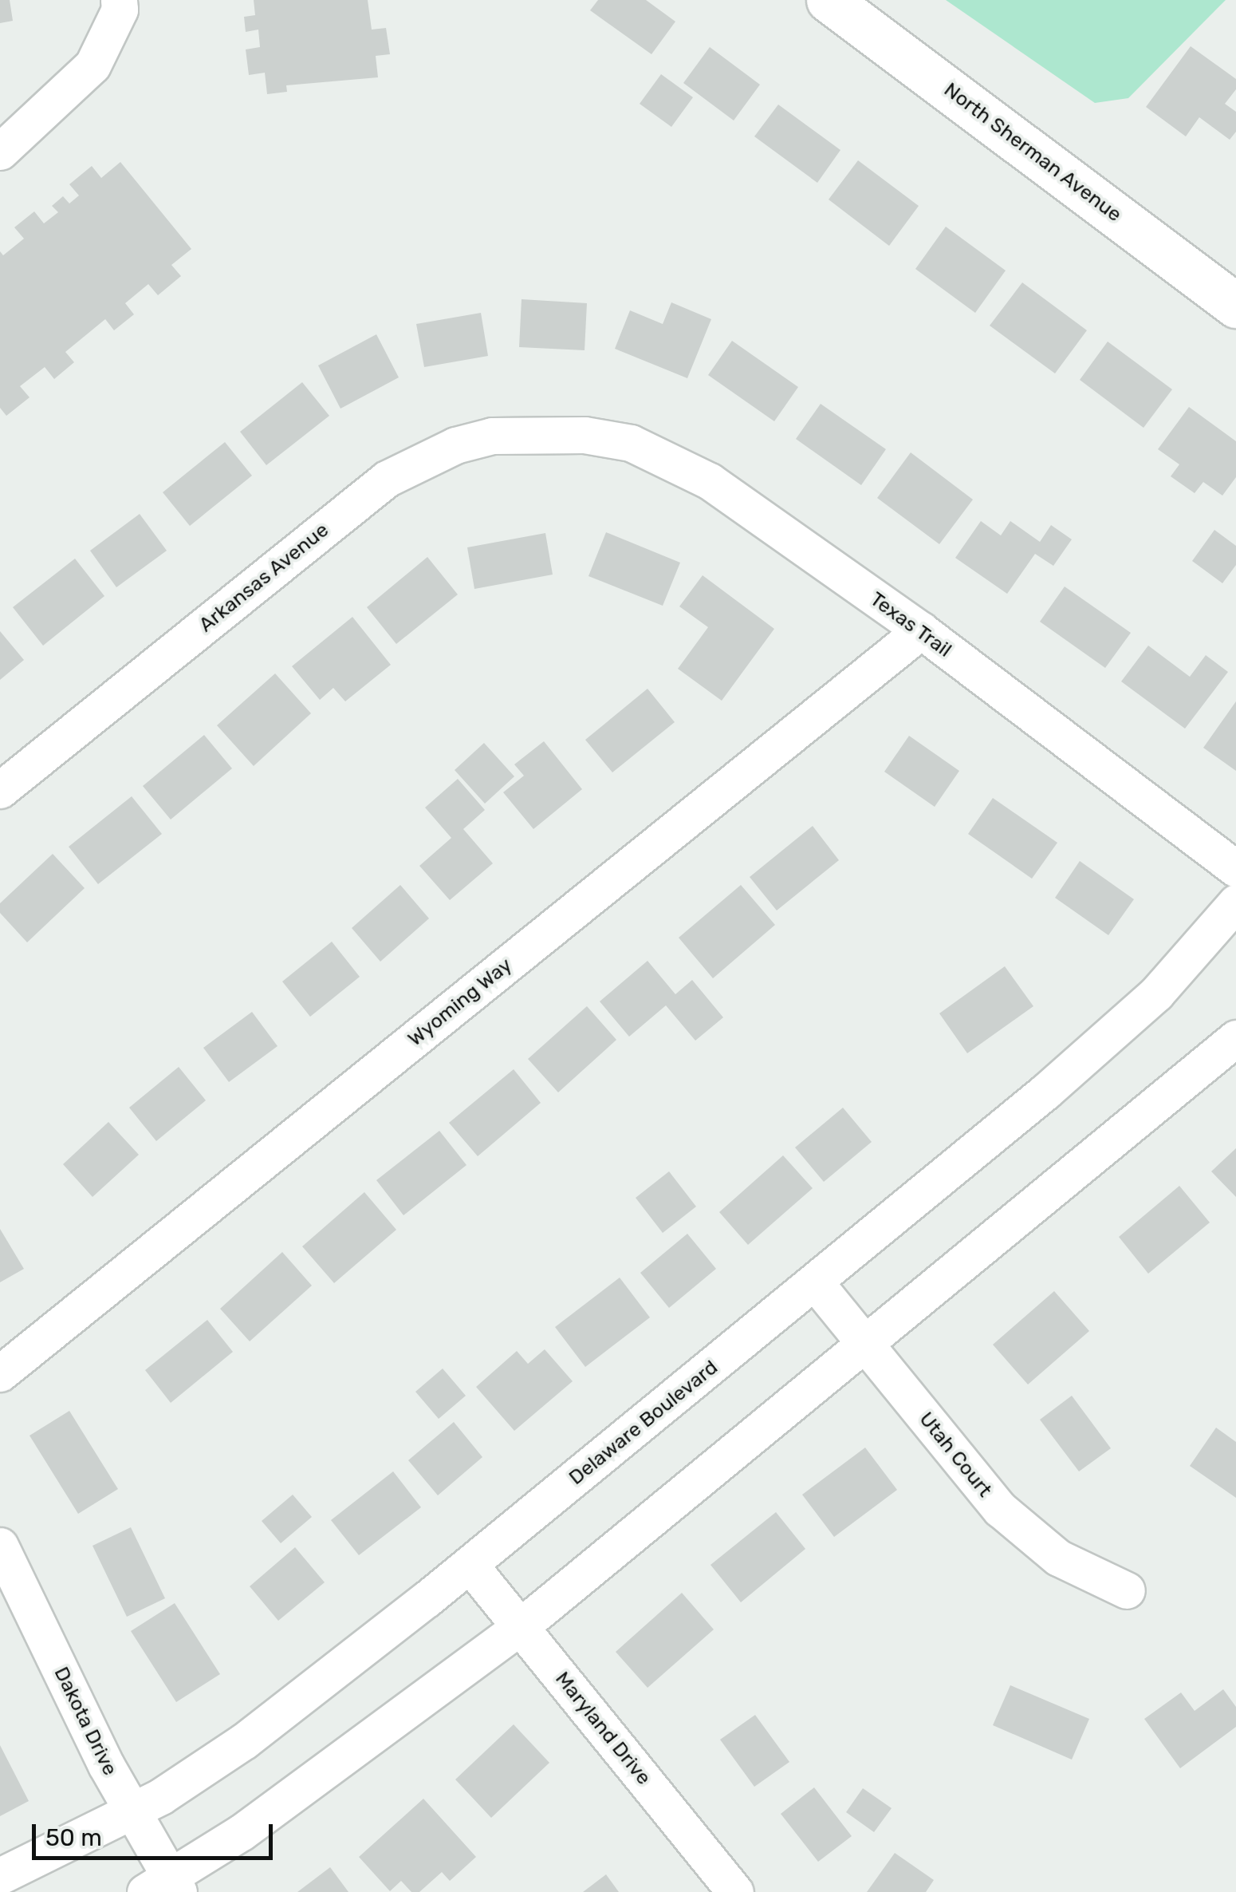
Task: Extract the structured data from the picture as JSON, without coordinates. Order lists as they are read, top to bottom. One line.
{"streets":{"street":["North Sherman Avenue","Arkansas Avenue","Texas Trail","Wyoming Way","Delaware Boulevard","Utah Court","Dakota Drive","Maryland Drive"]},"crossings":[["Arkansas Avenue","Texas Trail"],["Texas Trail","Wyoming Way"],["Delaware Boulevard","Utah Court"],["Delaware Boulevard","Dakota Drive"],["Delaware Boulevard","Maryland Drive"]],"scale_bar":"50 m"}
